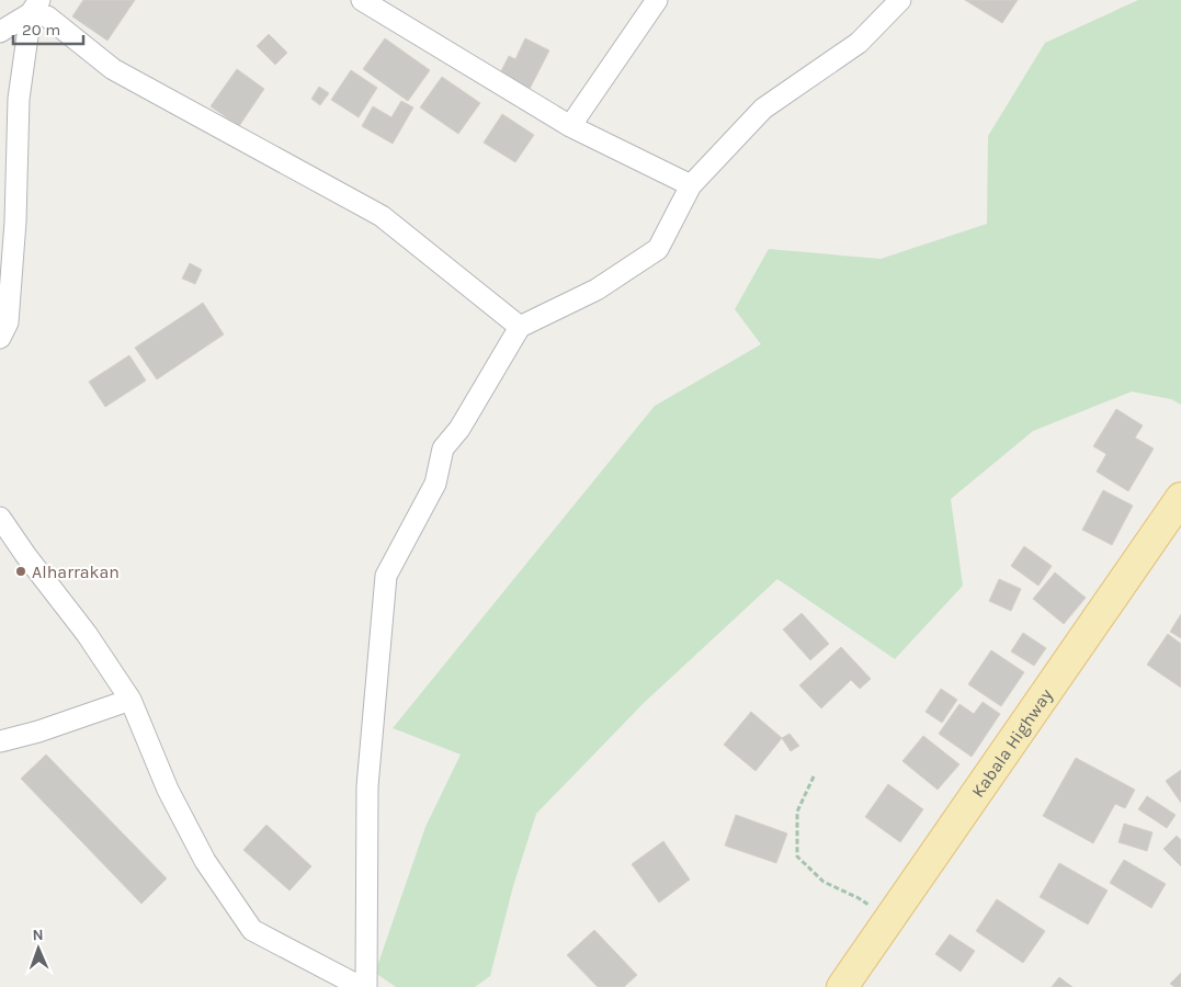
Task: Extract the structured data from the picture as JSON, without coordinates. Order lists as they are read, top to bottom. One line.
{"streets":{"main road":["Kabala Highway"]},"places":["Alharrakan"],"scale_bar":"20 m","north":"top"}
